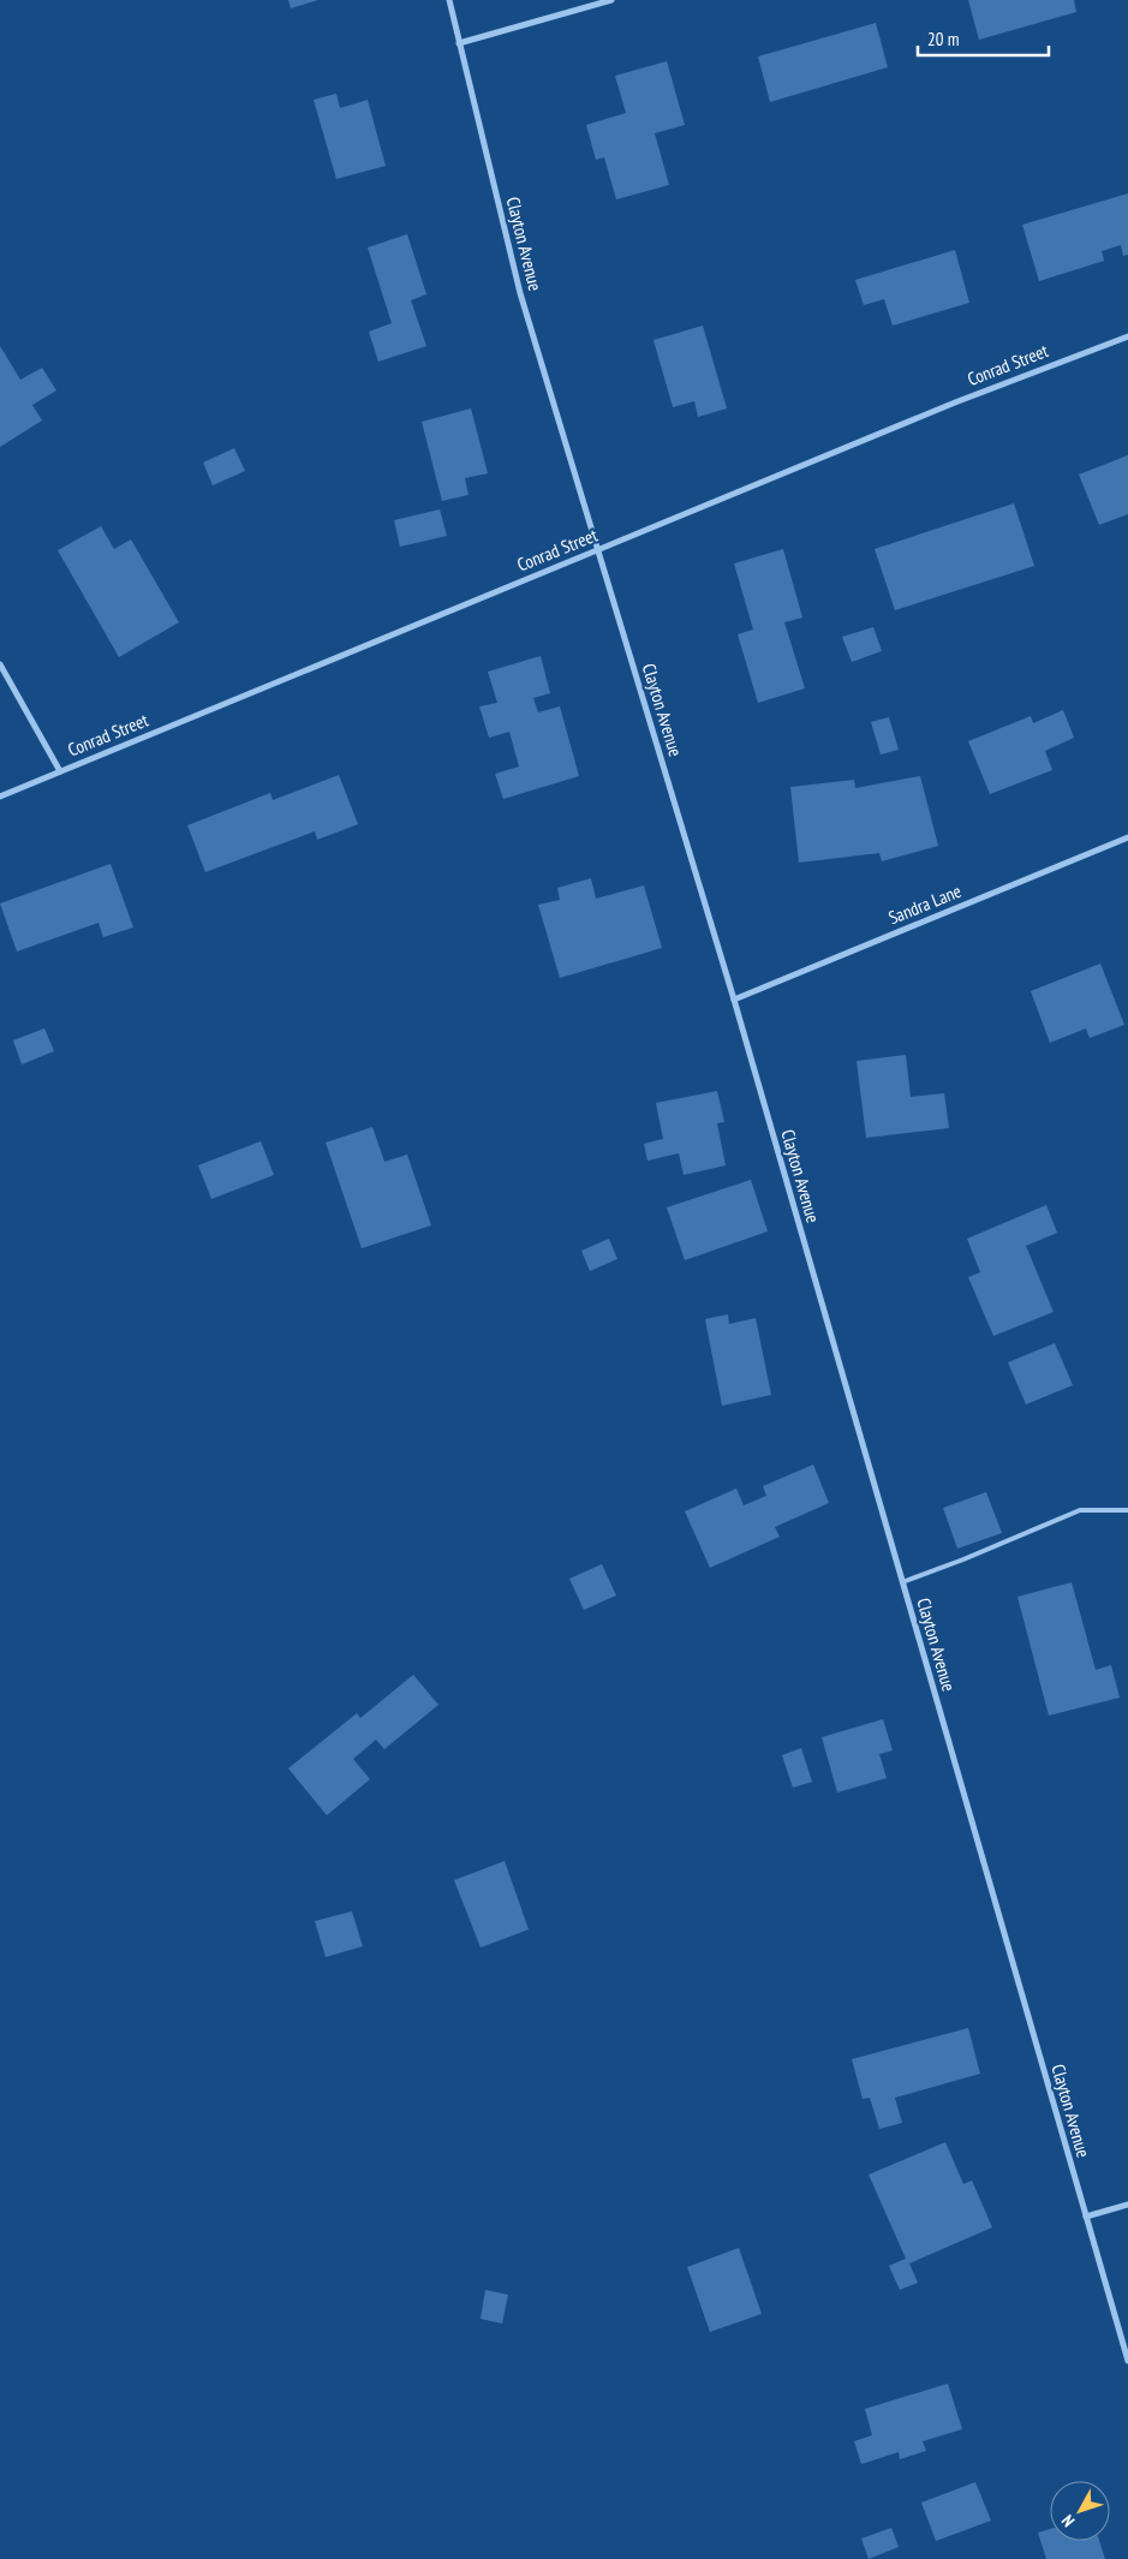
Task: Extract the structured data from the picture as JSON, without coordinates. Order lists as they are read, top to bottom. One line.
{"streets":{"street":["Clayton Avenue","Conrad Street","Sandra Lane"]},"crossings":[["Clayton Avenue","Conrad Street"],["Clayton Avenue","Sandra Lane"]],"scale_bar":"20 m","north":"bottom left"}
